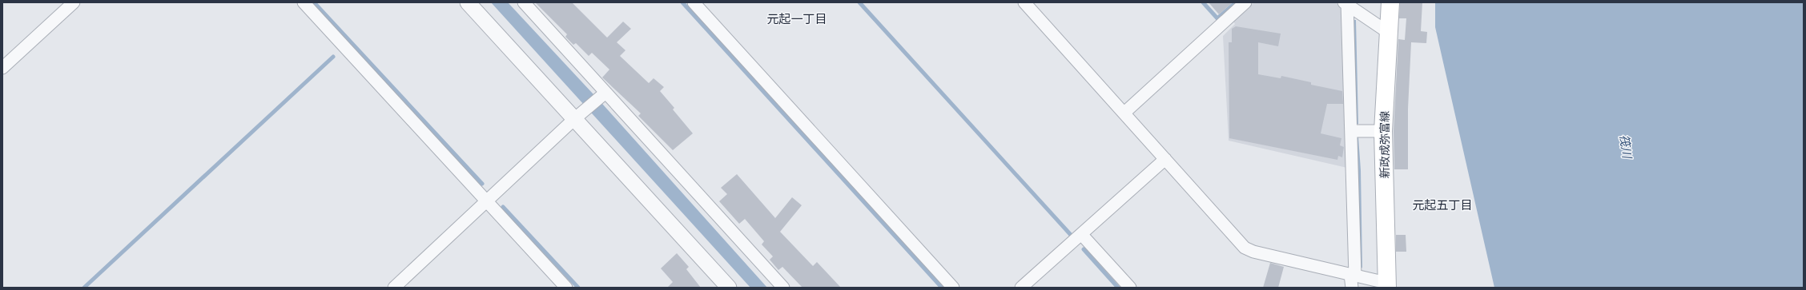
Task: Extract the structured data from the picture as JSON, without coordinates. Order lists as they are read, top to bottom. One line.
{"streets":{"main road":["新政成弥富線"]},"districts":["元起一丁目","元起五丁目"],"water":["筏川"]}
